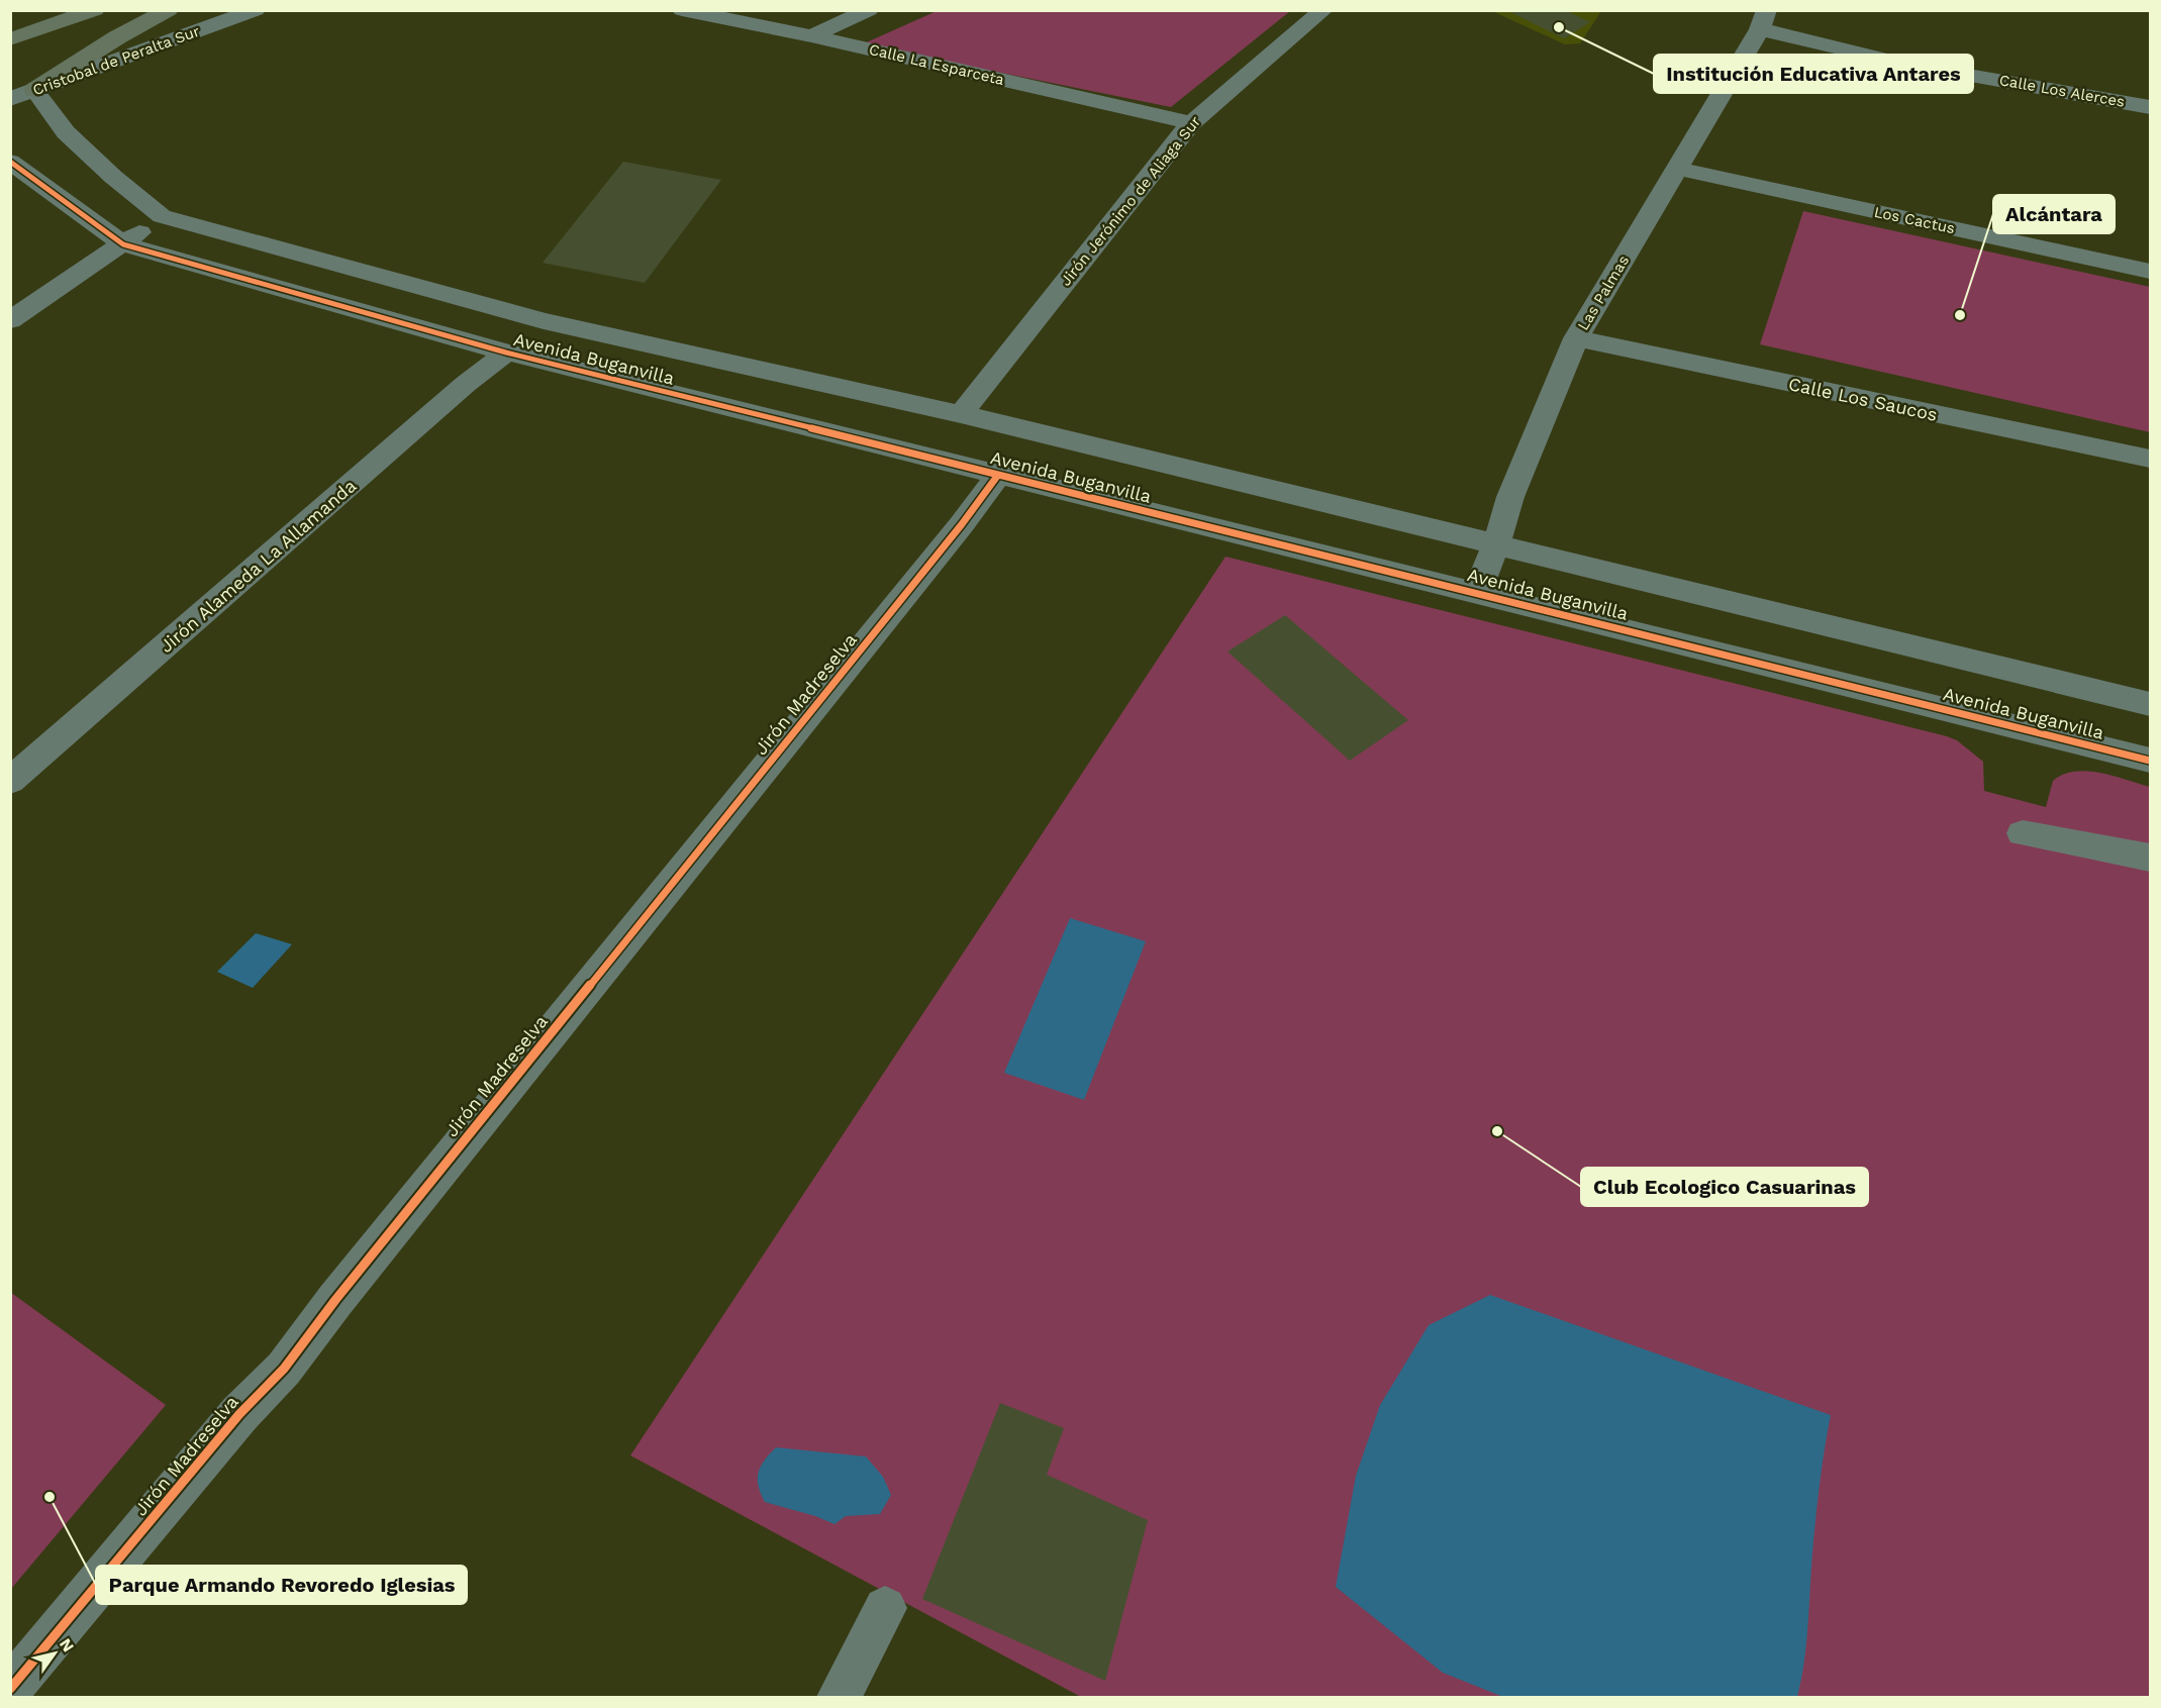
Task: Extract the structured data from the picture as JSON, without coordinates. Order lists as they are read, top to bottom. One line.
{"streets":{"street":["Cristobal de Peralta Sur","Calle La Esparceta","Calle Los Alerces","Jirón Jerónimo de Aliaga Sur","Los Cactus","Las Palmas","Avenida Buganvilla","Calle Los Saucos","Jirón Alameda La Allamanda","Jirón Madreselva"]},"crossings":[["Cristobal de Peralta Sur","Avenida Buganvilla"],["Calle La Esparceta","Jirón Jerónimo de Aliaga Sur"],["Calle Los Alerces","Las Palmas"],["Jirón Jerónimo de Aliaga Sur","Avenida Buganvilla"],["Los Cactus","Las Palmas"],["Las Palmas","Avenida Buganvilla"],["Las Palmas","Calle Los Saucos"],["Avenida Buganvilla","Jirón Alameda La Allamanda"],["Avenida Buganvilla","Jirón Madreselva"]],"places":["Institución Educativa Antares","Alcántara","Club Ecologico Casuarinas","Parque Armando Revoredo Iglesias"],"north":"top right"}
